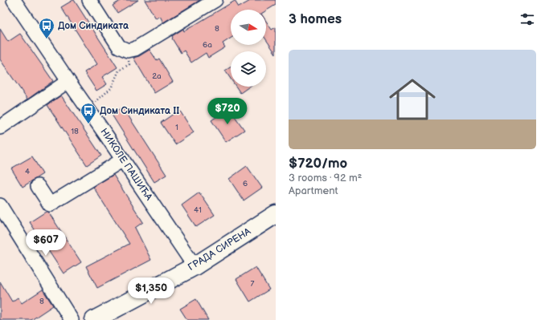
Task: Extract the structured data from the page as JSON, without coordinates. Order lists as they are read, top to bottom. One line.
{"streets":{"main road":["ГРАДА СИРЕНА"],"street":["НИКОЛЕ ПАШИЋА"]},"crossings":[["НИКОЛЕ ПАШИЋА","ГРАДА СИРЕНА"]],"places":{"bus stop":["Дом Синдиката","Дом Синдиката II"]},"house_numbers":["8","6a","2a","1","18","4","6","41","7","8"],"north":"right","page":{"heading":"3 homes","list":[{"name":"$720/mo","note":"3 rooms · 92 m² · Apartment"}],"price":["$720","$607","$1,350"]}}
